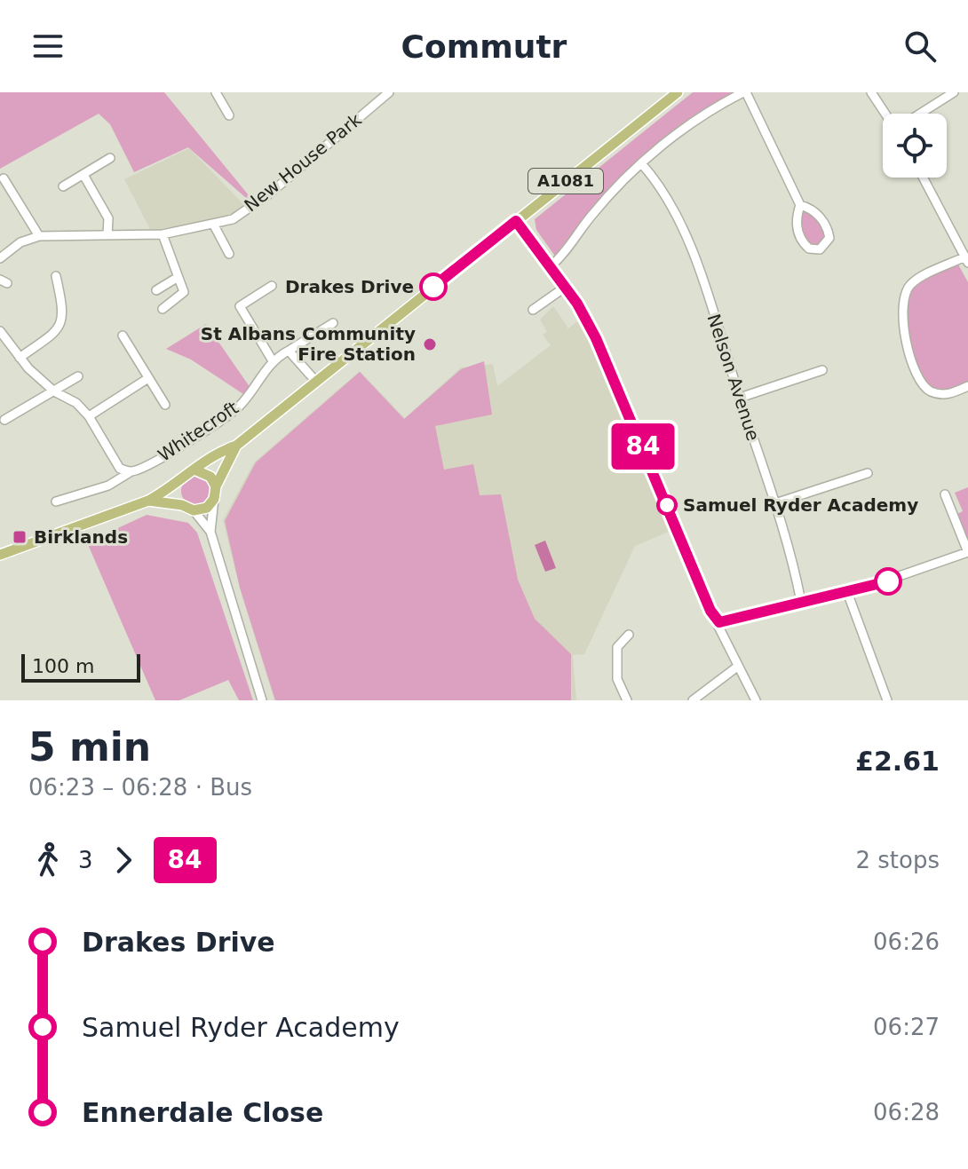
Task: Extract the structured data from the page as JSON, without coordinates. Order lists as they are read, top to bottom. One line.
{"streets":{"main road":["A1081"],"street":["New House Park","Nelson Avenue","Whitecroft"]},"places":{"other":["Drakes Drive","St Albans Community Fire Station","Samuel Ryder Academy"],"transit":["Birklands"]},"lines":["bus line 84"],"scale_bar":"100 m","page":{"header":"Commutr","on_map":"84","scale":"100 m","heading":["5 min","06:23 – 06:28 · Bus","£2.61"],"legs":["3","84","2 stops"],"list":[{"name":"Drakes Drive","value":"06:26"},{"name":"Samuel Ryder Academy","value":"06:27"},{"name":"Ennerdale Close","value":"06:28"}]}}
